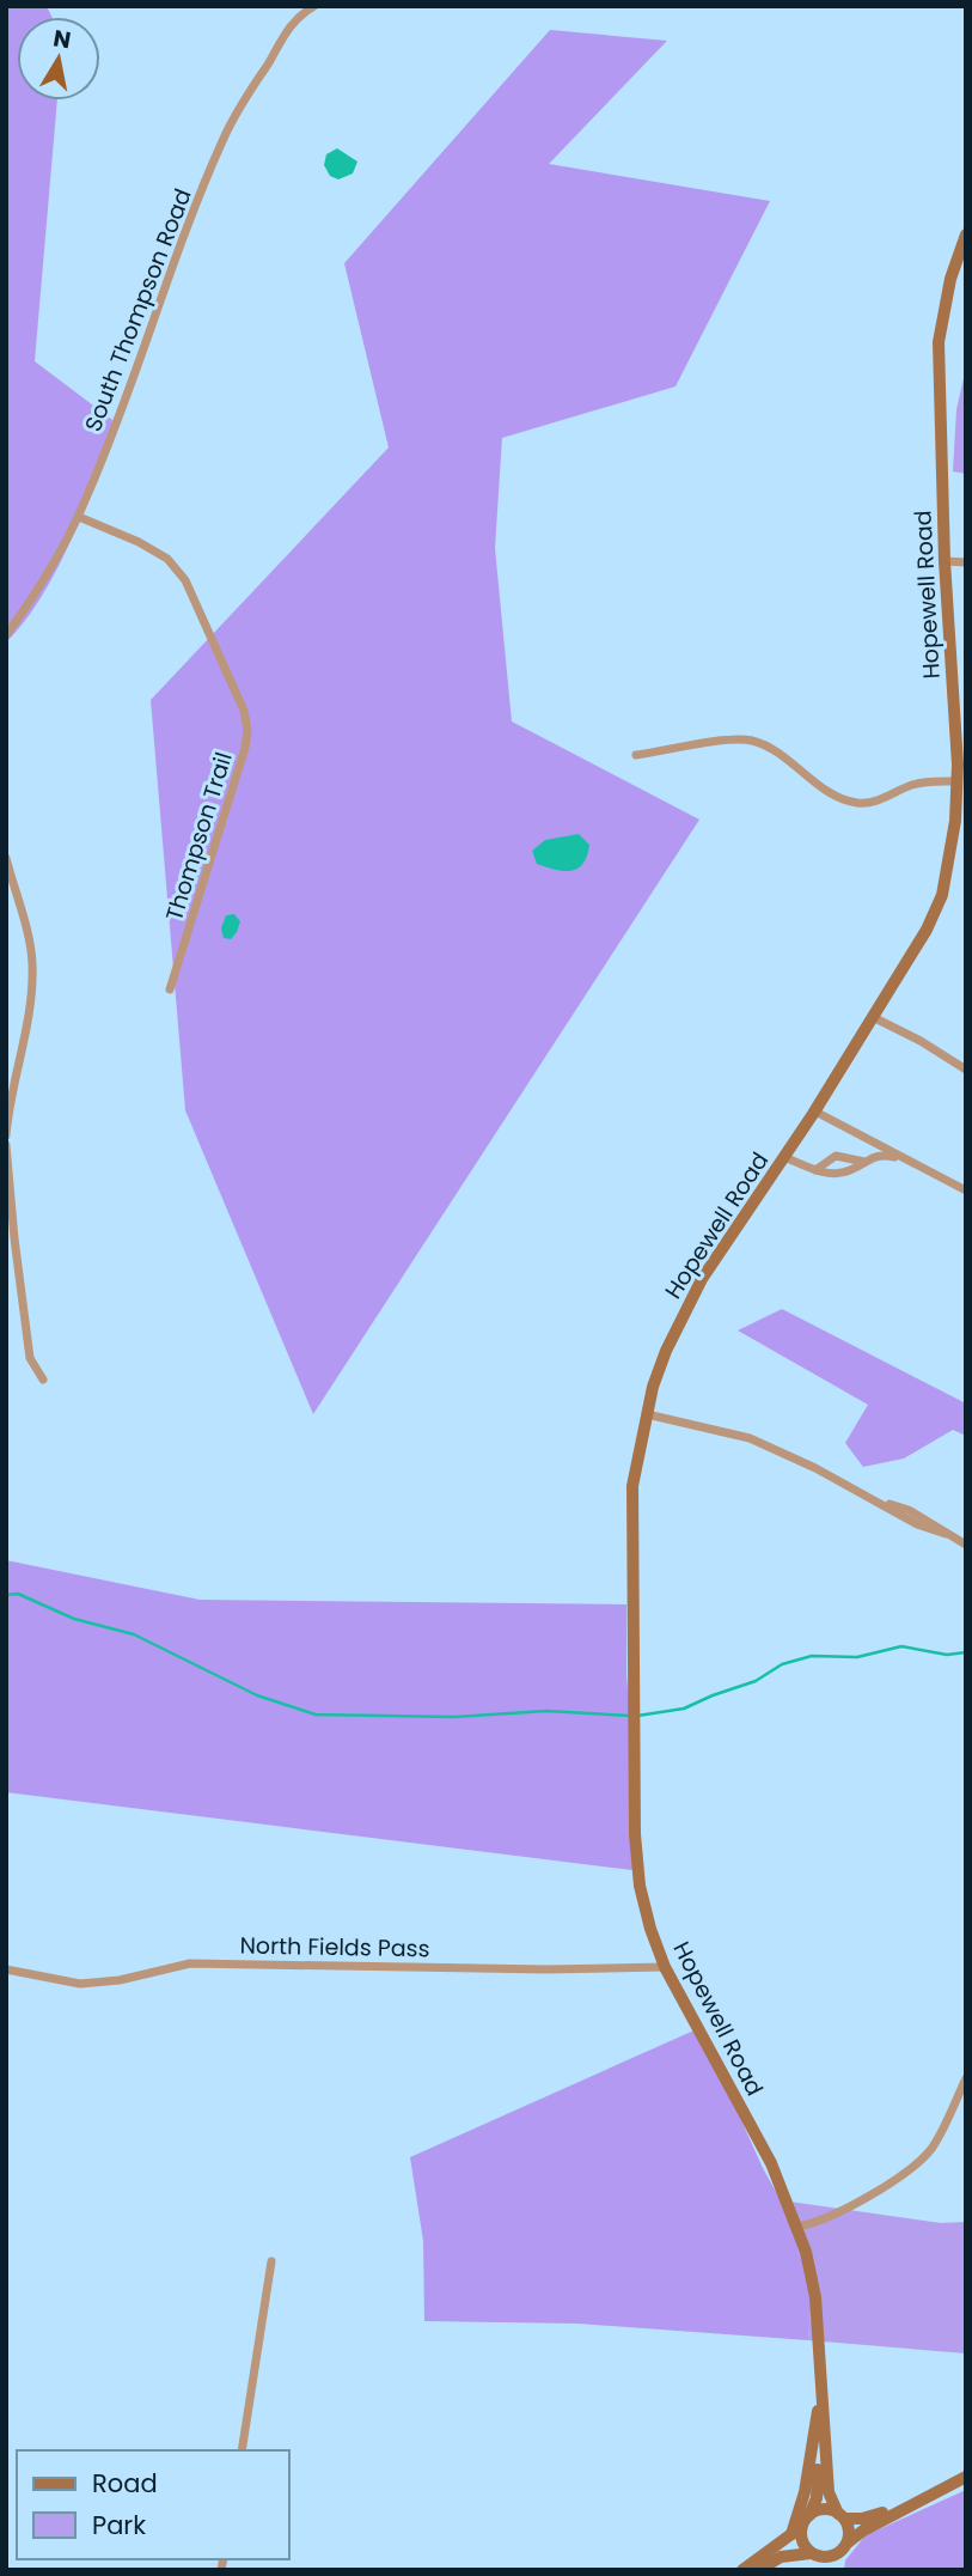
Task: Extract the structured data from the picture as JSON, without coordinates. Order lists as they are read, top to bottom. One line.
{"streets":{"street":["South Thompson Road","Hopewell Road","Thompson Trail","North Fields Pass"]},"crossings":[["South Thompson Road","Thompson Trail"],["Hopewell Road","North Fields Pass"]],"legend":["Road","Park"],"north":"top"}
